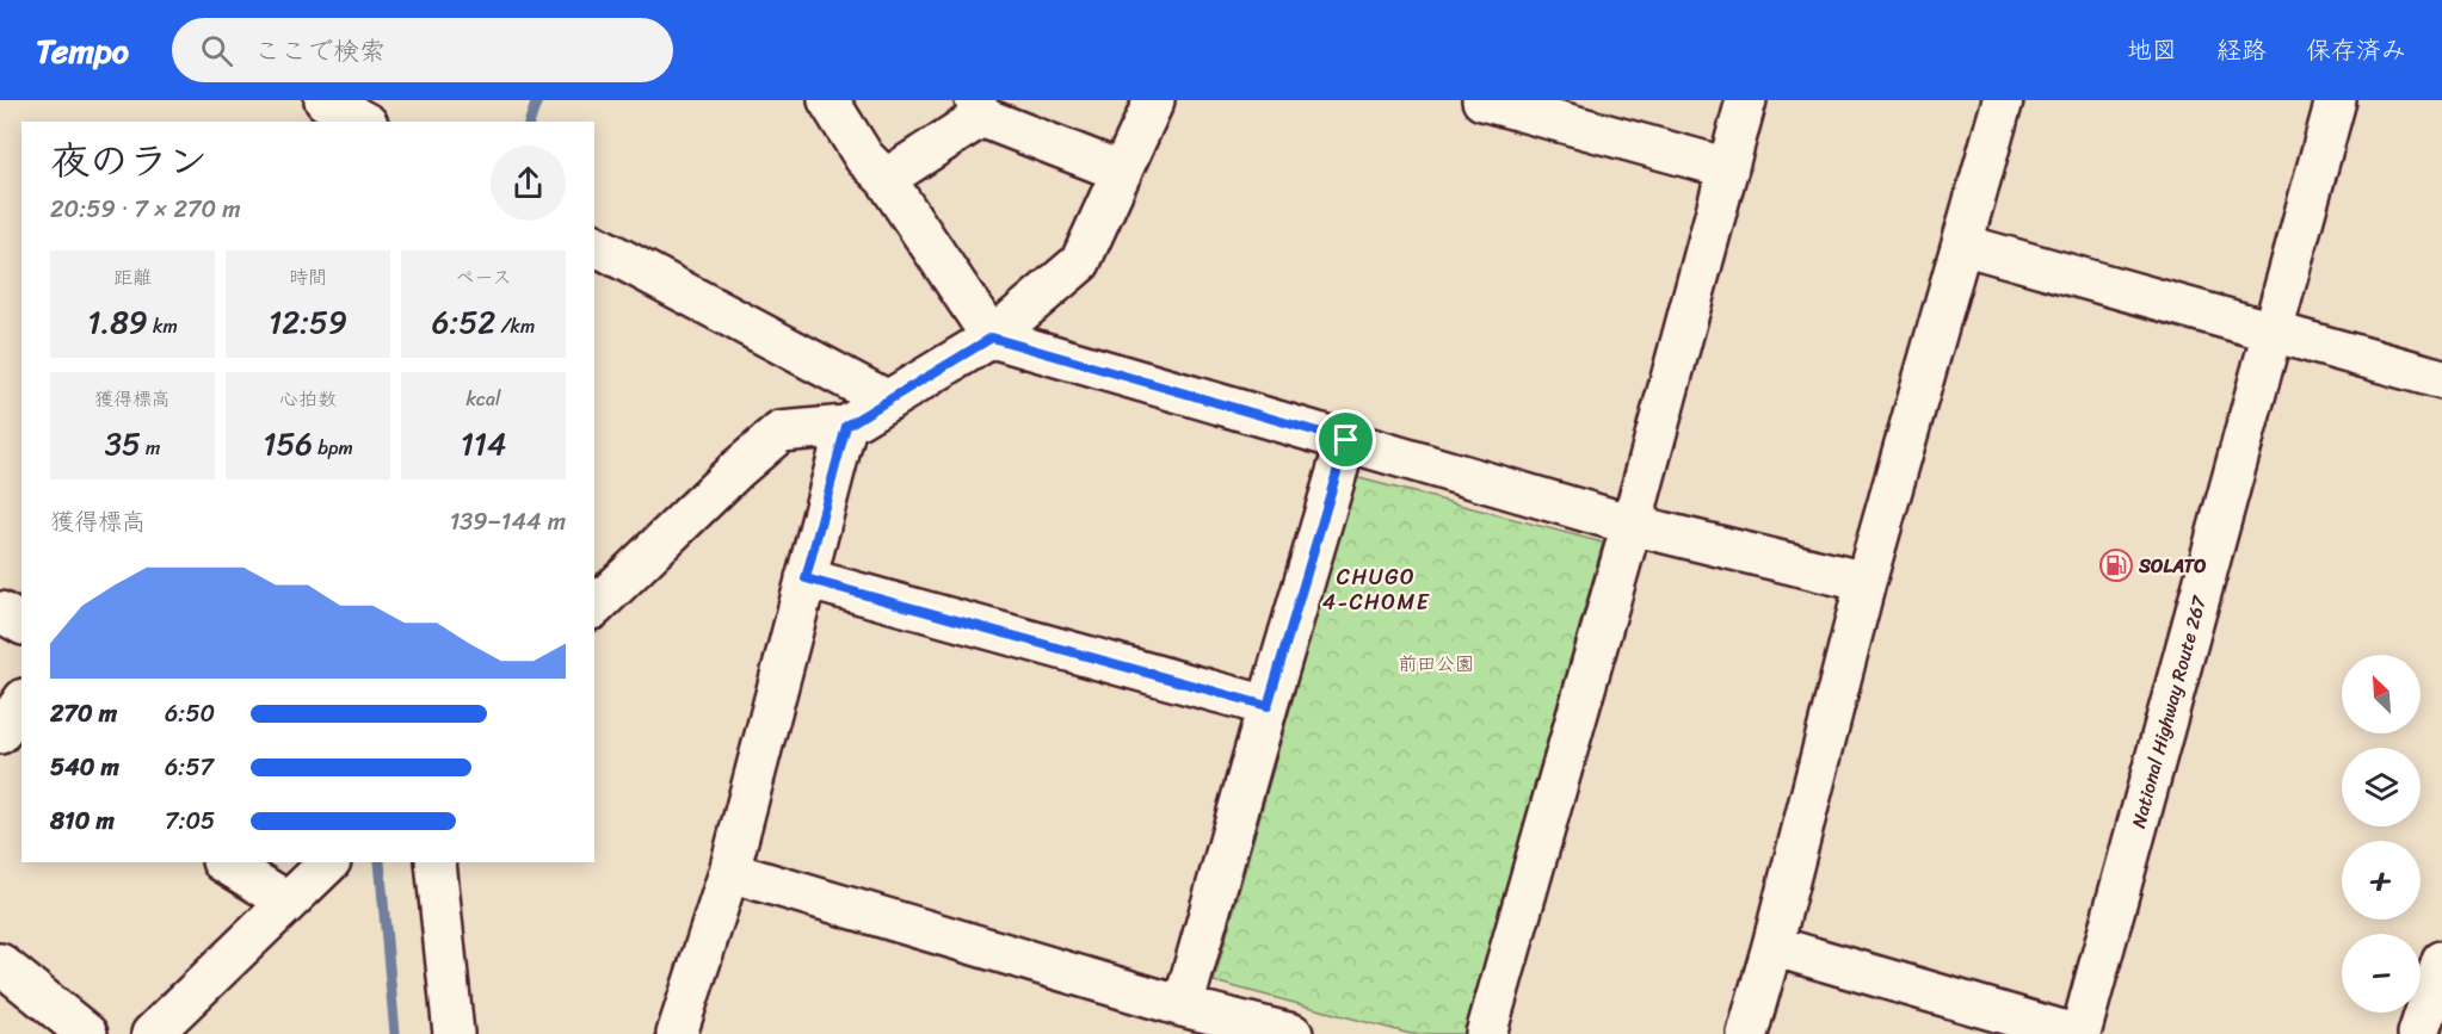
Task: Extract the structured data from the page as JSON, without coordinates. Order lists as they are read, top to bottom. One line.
{"streets":{"main road":["National Highway Route 267"]},"districts":["CHUGO 4-CHOME"],"parks":["前田公園"],"places":{"fuel station":["SOLATO"]},"north":"top left","page":{"header":"Tempo","search":"ここで検索","nav":["地図","経路","保存済み"],"heading":["夜のラン","20:59 · 7 × 270 m"],"stats":[["距離","1.89 km"],["時間","12:59"],["ペース","6:52 /km"],["獲得標高","35 m"],["心拍数","156 bpm"],["kcal","114"]],"chart":["獲得標高","139–144 m"],"map_buttons":["+","−"],"list":[{"name":"270 m","note":"6:50"},{"name":"540 m","note":"6:57"},{"name":"810 m","note":"7:05"}]}}
